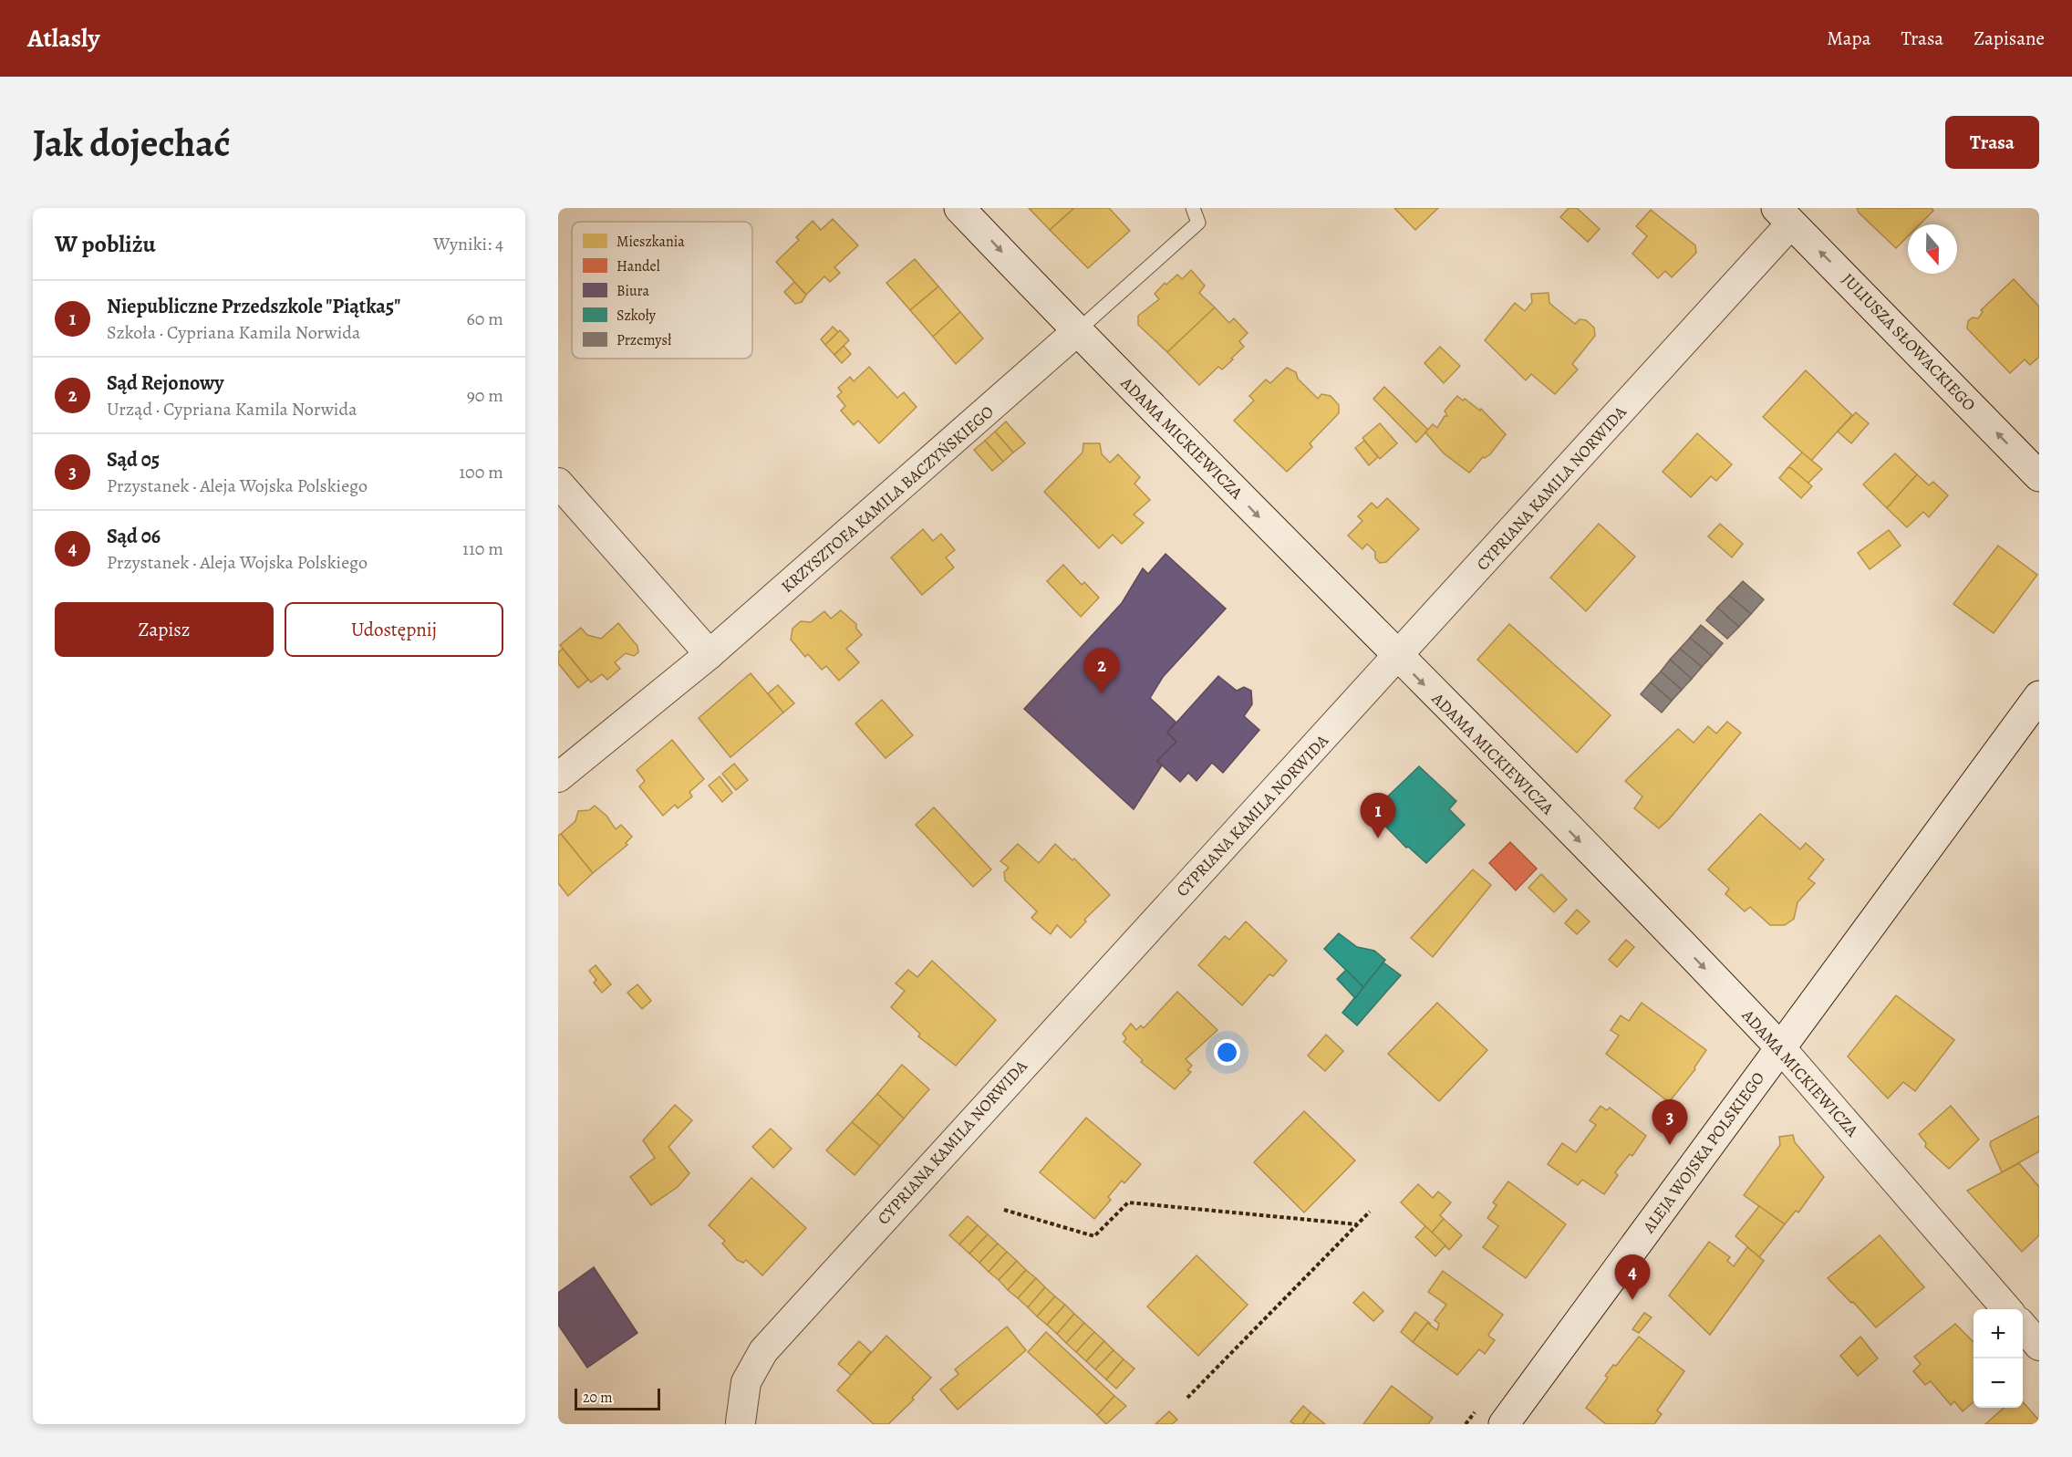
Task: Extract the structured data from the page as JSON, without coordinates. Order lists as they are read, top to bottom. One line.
{"streets":{"street":["JULIUSZA SŁOWACKIEGO","ADAMA MICKIEWICZA","CYPRIANA KAMILA NORWIDA","KRZYSZTOFA KAMILA BACZYŃSKIEGO","ALEJA WOJSKA POLSKIEGO"]},"crossings":[["JULIUSZA SŁOWACKIEGO","CYPRIANA KAMILA NORWIDA"],["ADAMA MICKIEWICZA","CYPRIANA KAMILA NORWIDA"],["ADAMA MICKIEWICZA","KRZYSZTOFA KAMILA BACZYŃSKIEGO"],["ADAMA MICKIEWICZA","ALEJA WOJSKA POLSKIEGO"]],"one_way":["JULIUSZA SŁOWACKIEGO","ADAMA MICKIEWICZA"],"legend":["Mieszkania","Handel","Biura","Szkoły","Przemysł"],"scale_bar":"20 m","north":"bottom","page":{"header":"Atlasly","nav":["Mapa","Trasa","Zapisane"],"buttons":["Trasa",["Zapisz","Udostępnij"]],"title":"Jak dojechać","heading":["W pobliżu","Wyniki: 4"],"list":[{"mark":"1","name":"Niepubliczne Przedszkole \"Piątka5\"","note":"Szkoła · Cypriana Kamila Norwida","value":"60 m"},{"mark":"2","name":"Sąd Rejonowy","note":"Urząd · Cypriana Kamila Norwida","value":"90 m"},{"mark":"3","name":"Sąd 05","note":"Przystanek · Aleja Wojska Polskiego","value":"100 m"},{"mark":"4","name":"Sąd 06","note":"Przystanek · Aleja Wojska Polskiego","value":"110 m"}],"pins":["2","1","3","4"],"map_buttons":["+","−"],"scale":"20 m"}}
